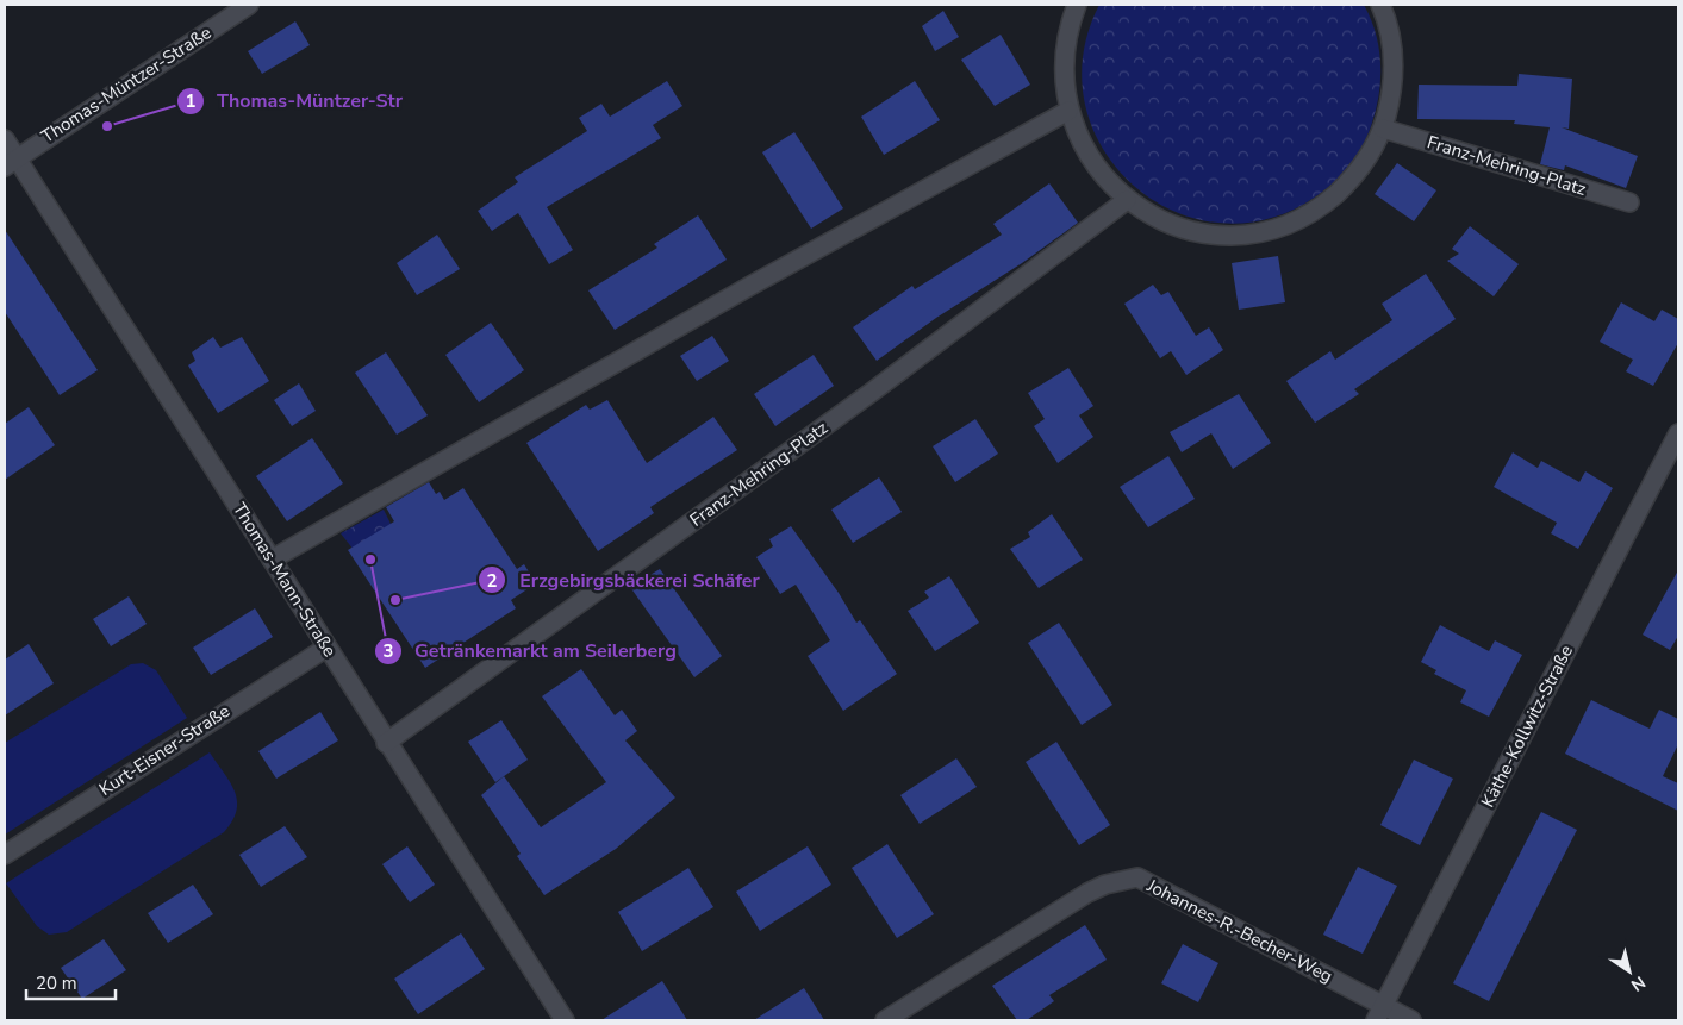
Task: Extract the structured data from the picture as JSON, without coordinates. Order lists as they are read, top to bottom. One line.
{"streets":{"street":["Thomas-Müntzer-Straße","Franz-Mehring-Platz","Thomas-Mann-Straße","Käthe-Kollwitz-Straße","Kurt-Eisner-Straße","Johannes-R.-Becher-Weg"]},"crossings":[["Thomas-Müntzer-Straße","Thomas-Mann-Straße"],["Franz-Mehring-Platz","Thomas-Mann-Straße"],["Thomas-Mann-Straße","Kurt-Eisner-Straße"],["Käthe-Kollwitz-Straße","Johannes-R.-Becher-Weg"]],"places":["Thomas-Müntzer-Str","Getränkemarkt am Seilerberg","Erzgebirgsbäckerei Schäfer"],"scale_bar":"20 m","north":"bottom right"}
